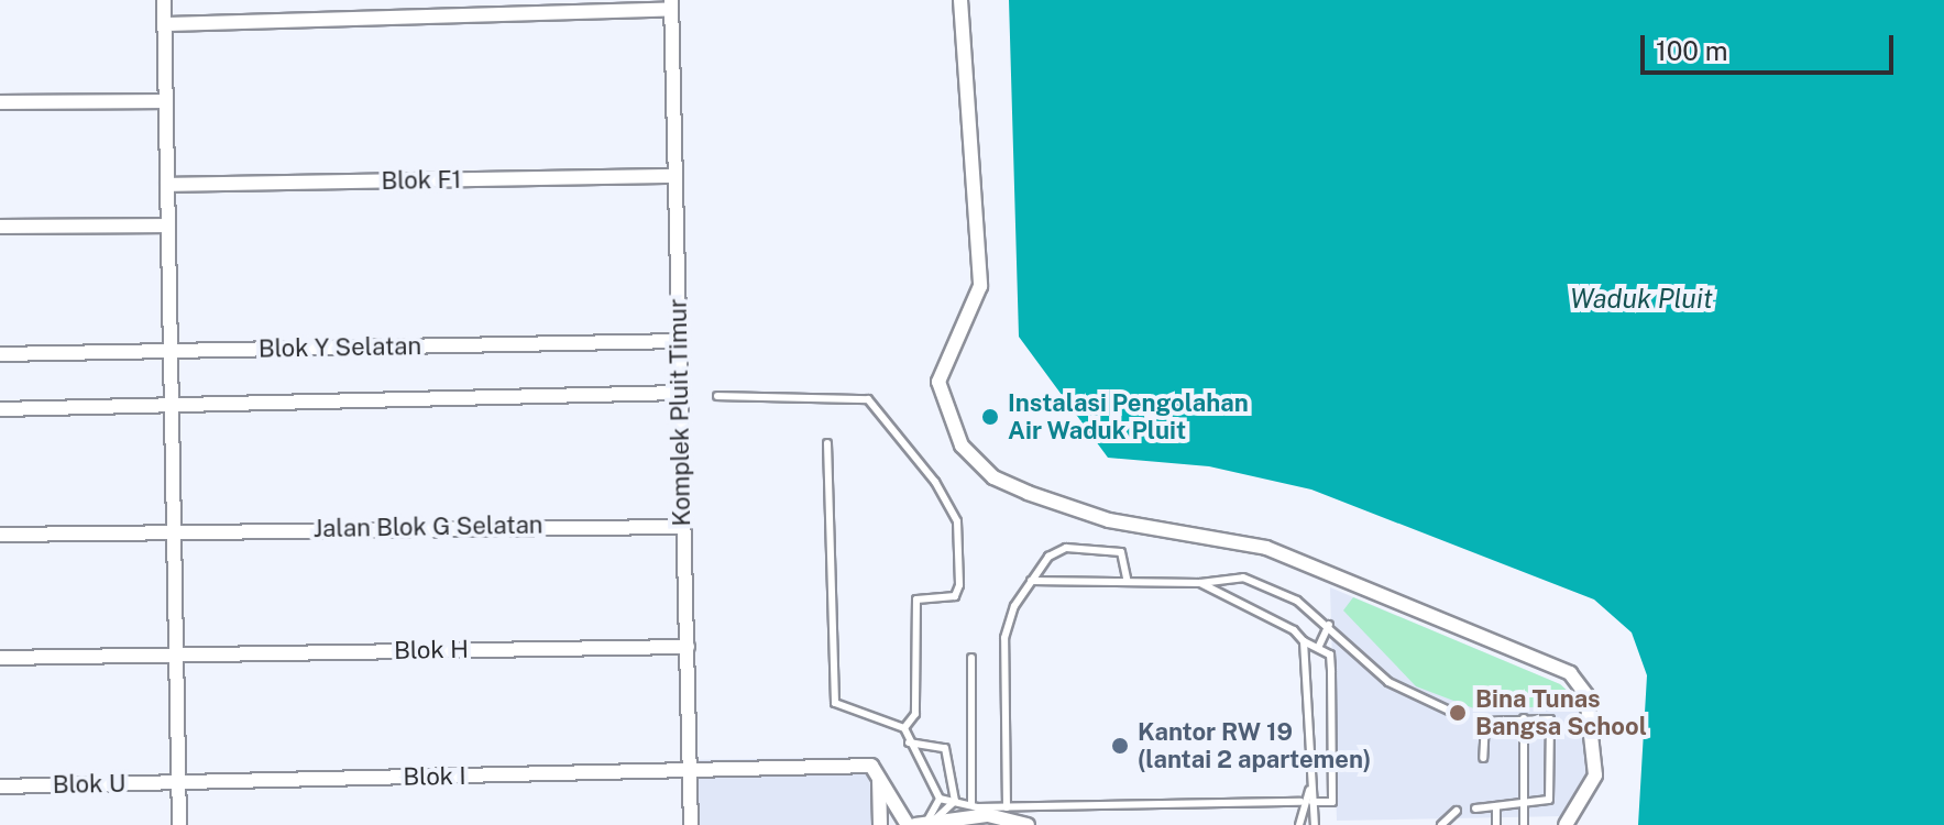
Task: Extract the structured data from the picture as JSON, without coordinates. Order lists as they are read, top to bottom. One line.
{"streets":{"street":["Blok F1","Blok Y Selatan","Komplek Pluit Timur","Jalan Blok G Selatan","Blok H","Blok I","Blok U"]},"crossings":[["Blok F1","Komplek Pluit Timur"],["Blok Y Selatan","Komplek Pluit Timur"],["Komplek Pluit Timur","Jalan Blok G Selatan"],["Komplek Pluit Timur","Blok H"],["Komplek Pluit Timur","Blok I"],["Blok I","Blok U"]],"water":["Waduk Pluit"],"places":["Instalasi Pengolahan Air Waduk Pluit","Bina Tunas Bangsa School","Kantor RW 19 (lantai 2 apartemen)"],"scale_bar":"100 m"}
